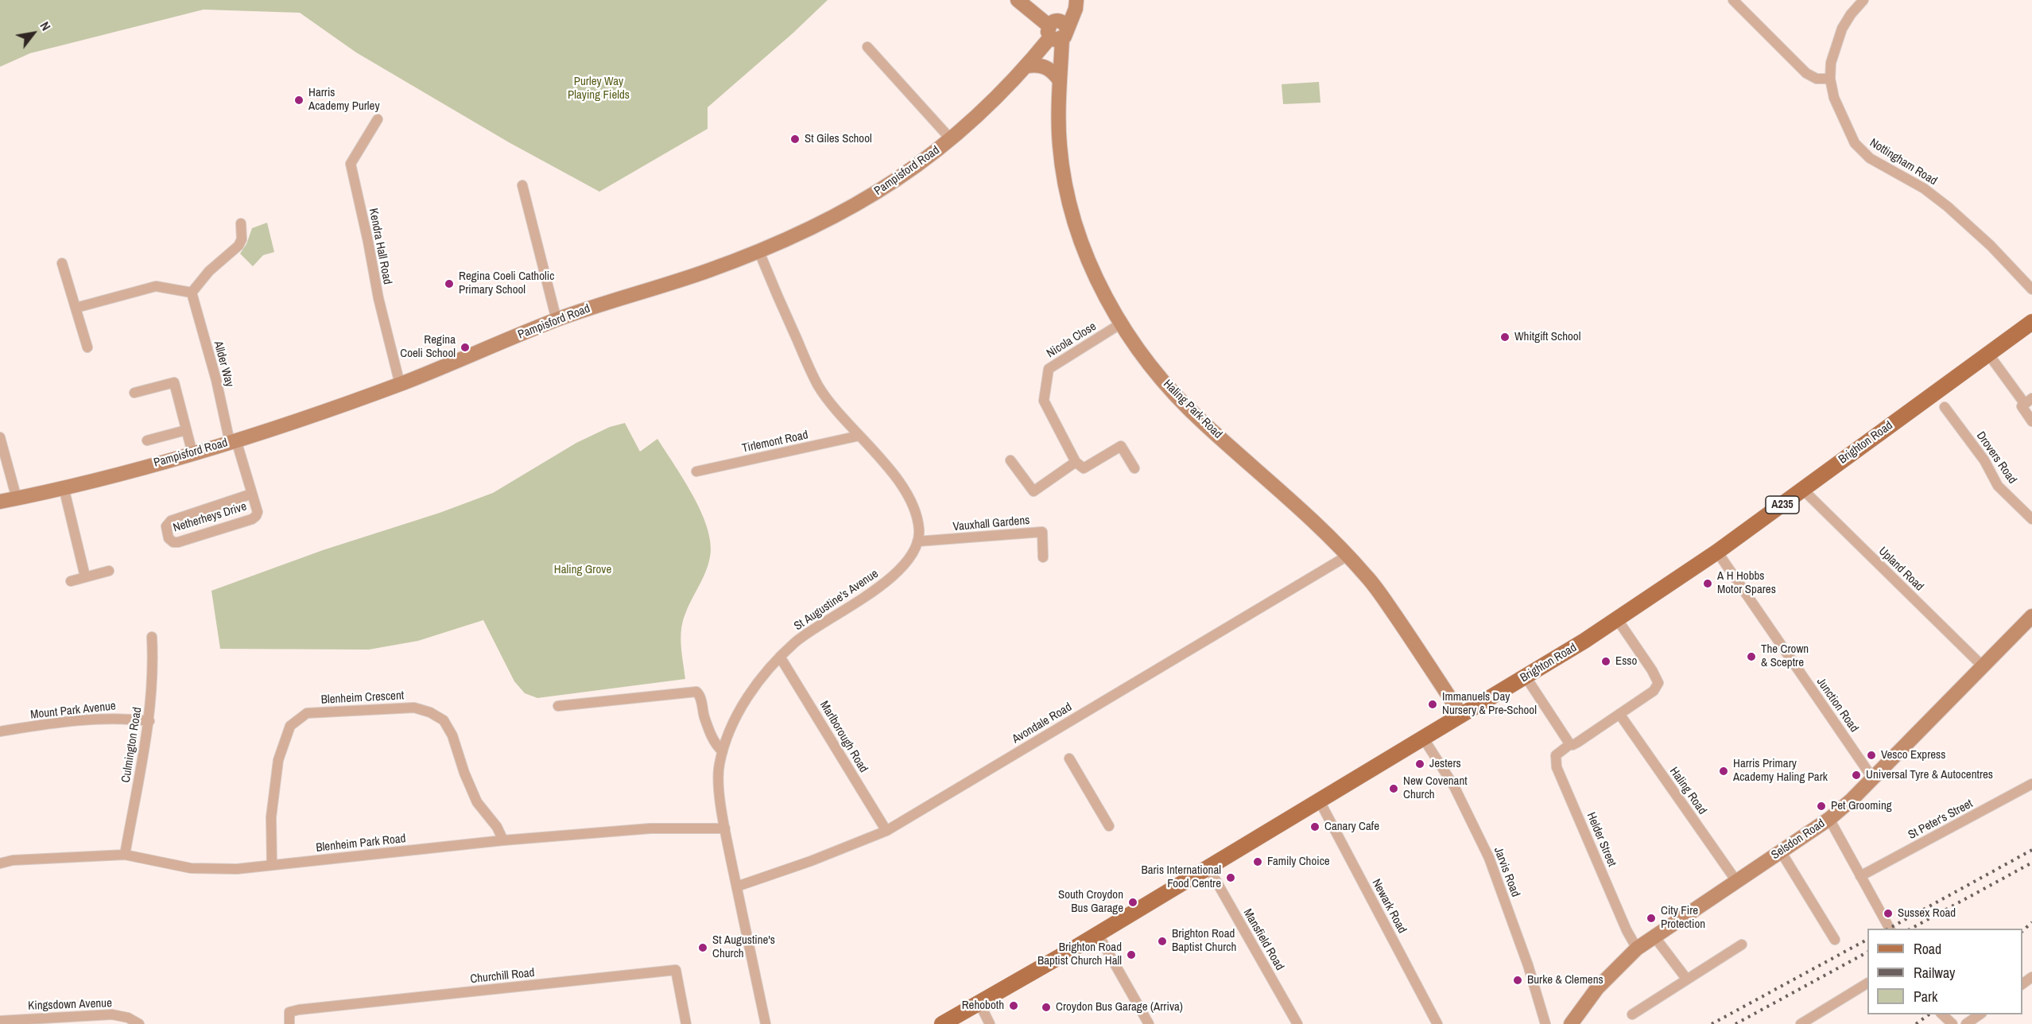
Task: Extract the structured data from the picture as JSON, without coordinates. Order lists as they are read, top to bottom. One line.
{"streets":{"main road":["Brighton Road","A235"],"street":["Nottingham Road","Pampisford Road","Kendra Hall Road","Nicola Close","Allder Way","Haling Park Road","Tirlemont Road","Drovers Road","Netherheys Drive","Vauxhall Gardens","Upland Road","St Augustine's Avenue","Blenheim Crescent","Junction Road","Mount Park Avenue","Avondale Road","Marlborough Road","Culmington Road","Haling Road","St Peter's Street","Helder Street","Selsdon Road","Blenheim Park Road","Jarvis Road","Newark Road","Mansfield Road","Churchill Road","Kingsdown Avenue"]},"crossings":[["Pampisford Road","Kendra Hall Road"],["Pampisford Road","Allder Way"],["Pampisford Road","Haling Park Road"],["Pampisford Road","Netherheys Drive"],["Nicola Close","Haling Park Road"],["Allder Way","Netherheys Drive"],["Haling Park Road","Brighton Road"],["Haling Park Road","Avondale Road"],["Brighton Road","Upland Road"],["Brighton Road","Junction Road"],["Brighton Road","Jarvis Road"],["Brighton Road","Newark Road"],["Brighton Road","Mansfield Road"],["Vauxhall Gardens","St Augustine's Avenue"],["Upland Road","Selsdon Road"],["St Augustine's Avenue","Avondale Road"],["St Augustine's Avenue","Marlborough Road"],["St Augustine's Avenue","Blenheim Park Road"],["Blenheim Crescent","Blenheim Park Road"],["Junction Road","Selsdon Road"],["Mount Park Avenue","Culmington Road"],["Avondale Road","Marlborough Road"],["Culmington Road","Blenheim Park Road"],["Haling Road","Selsdon Road"],["Helder Street","Selsdon Road"]],"parks":["Purley Way Playing Fields","Haling Grove"],"places":["Harris Academy Purley","St Giles School","Regina Coeli Catholic Primary School","Whitgift School","Regina Coeli School","A H Hobbs Motor Spares","The Crown & Sceptre","Esso","Immanuels Day Nursery & Pre-School","Vesco Express","Jesters","Harris Primary Academy Haling Park","Universal Tyre & Autocentres","New Covenant Church","Pet Grooming","Canary Cafe","Family Choice","Baris International Food Centre","South Croydon Bus Garage","Sussex Road","City Fire Protection","Brighton Road Baptist Church","St Augustine's Church","Brighton Road Baptist Church Hall","Burke & Clemens","Rehoboth","Croydon Bus Garage (Arriva)"],"legend":["Road","Railway","Park"],"north":"top right"}
